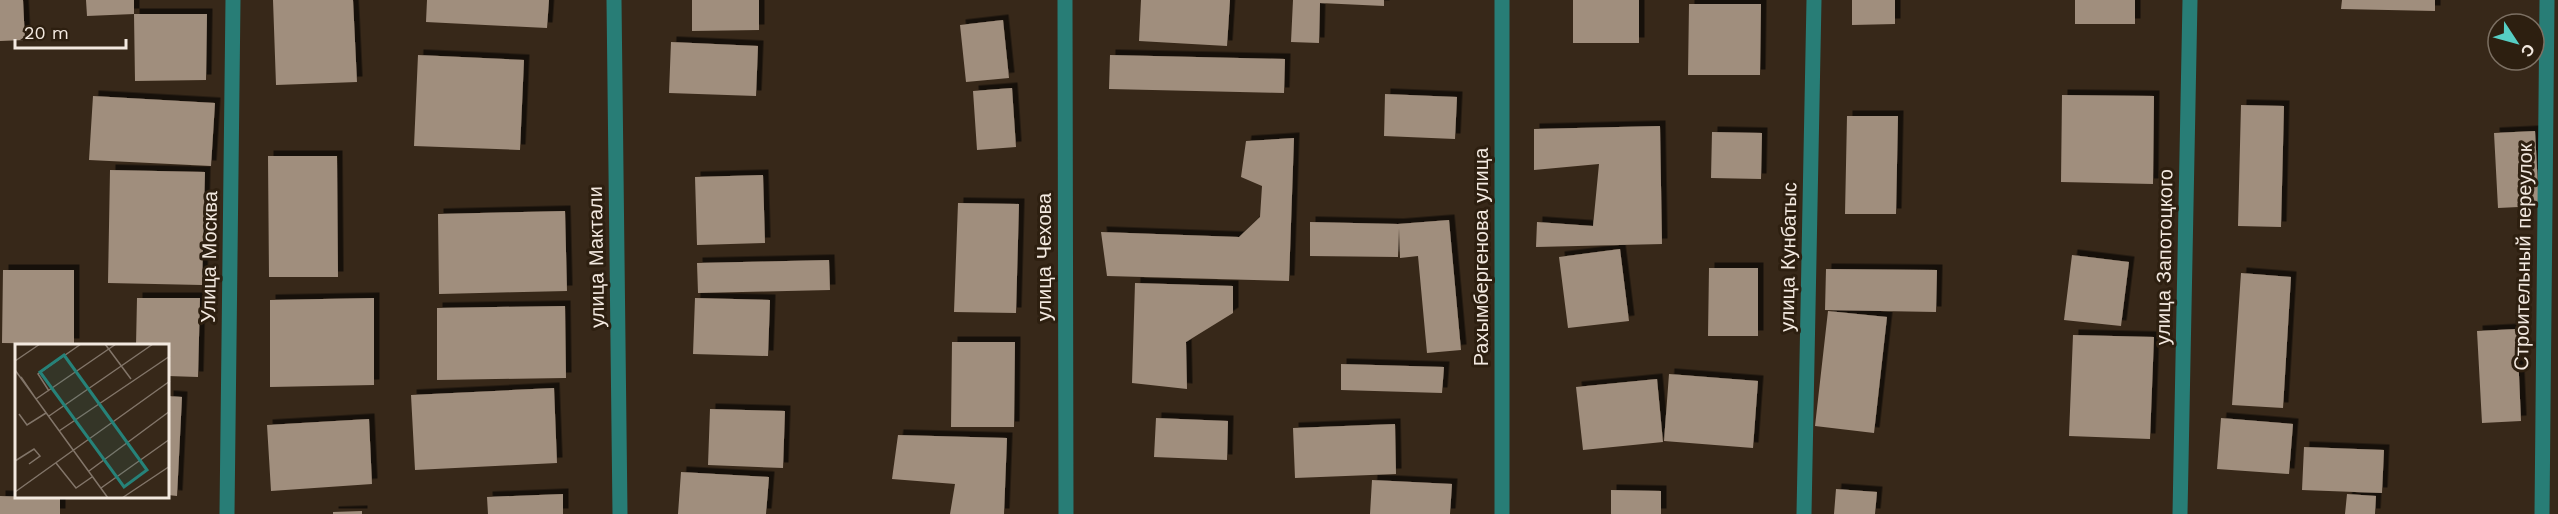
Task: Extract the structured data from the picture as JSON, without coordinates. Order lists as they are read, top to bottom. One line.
{"streets":{"street":["Улица Москва","улица Мактали","улица Чехова","Рахымбергенова улица","улица Кунбатыс","улица Запотоцкого","Строительный переулок"]},"scale_bar":"20 m","north":"bottom right"}
